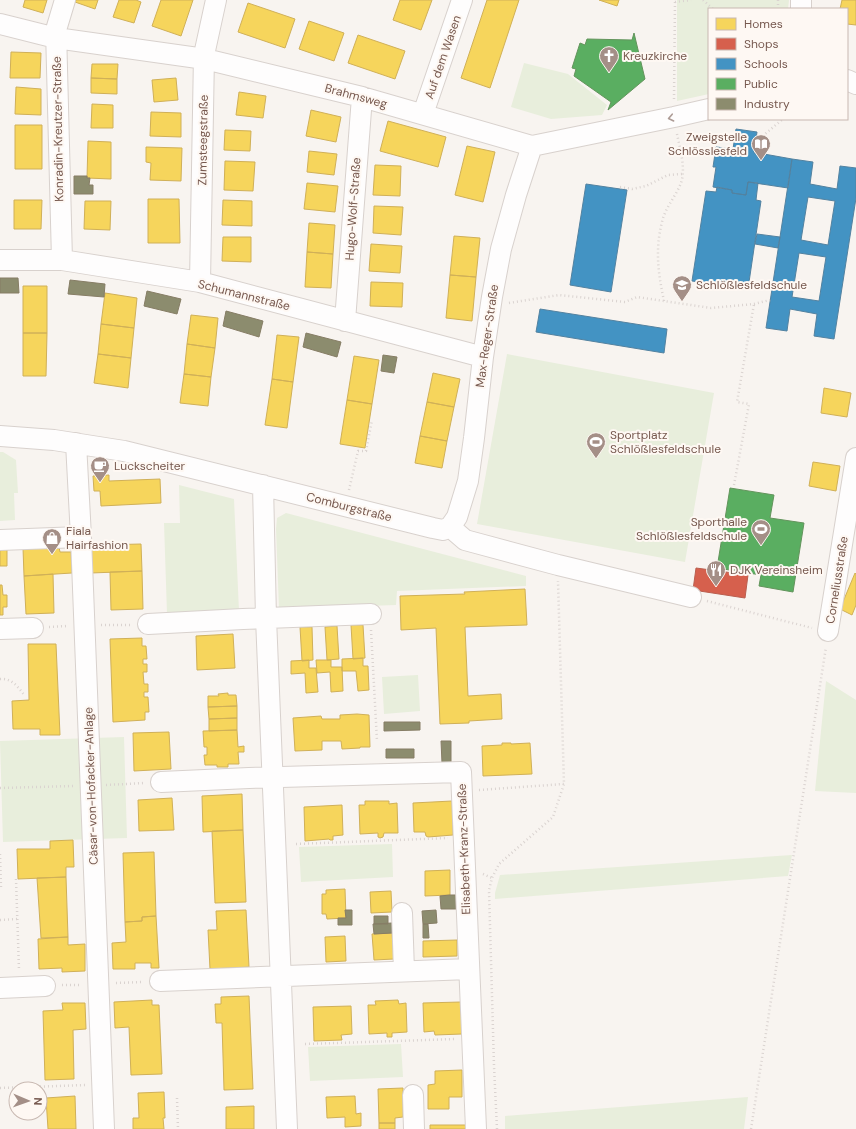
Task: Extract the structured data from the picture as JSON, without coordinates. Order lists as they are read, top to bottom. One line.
{"streets":{"street":["Auf dem Wasen","Brahmsweg","Konradin-Kreutzer-Straße","Zumsteegstraße","Hugo-Wolf-Straße","Schumannstraße","Max-Reger-Straße","Comburgstraße","Corneliusstraße","Cäsar-von-Hofacker-Anlage","Elisabeth-Kranz-Straße"]},"crossings":[["Auf dem Wasen","Brahmsweg"],["Brahmsweg","Konradin-Kreutzer-Straße"],["Brahmsweg","Zumsteegstraße"],["Brahmsweg","Hugo-Wolf-Straße"],["Brahmsweg","Max-Reger-Straße"],["Konradin-Kreutzer-Straße","Schumannstraße"],["Zumsteegstraße","Schumannstraße"],["Hugo-Wolf-Straße","Schumannstraße"],["Schumannstraße","Max-Reger-Straße"],["Max-Reger-Straße","Comburgstraße"],["Comburgstraße","Cäsar-von-Hofacker-Anlage"]],"places":{"church":["Kreuzkirche"],"library":["Zweigstelle Schlösslesfeld"],"school or university":["Schlößlesfeldschule"],"sports":["Sportplatz Schlößlesfeldschule","Sporthalle Schlößlesfeldschule"],"cafe":["Luckscheiter"],"shop":["Fiala Hairfashion"],"restaurant":["DJK Vereinsheim"]},"legend":["Homes","Shops","Schools","Public","Industry"],"north":"right"}
